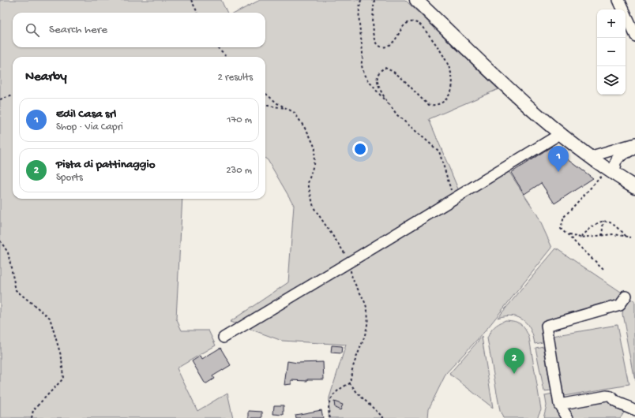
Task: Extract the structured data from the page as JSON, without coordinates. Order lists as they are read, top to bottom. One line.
{"page":{"map_buttons":["+","−"],"search":"Search here","heading":["Nearby","2 results"],"list":[{"mark":"1","name":"Edil Casa srl","note":"Shop · Via Capri","value":"170 m"},{"mark":"2","name":"Pista di pattinaggio","note":"Sports","value":"230 m"}],"pins":["1","2"]}}
